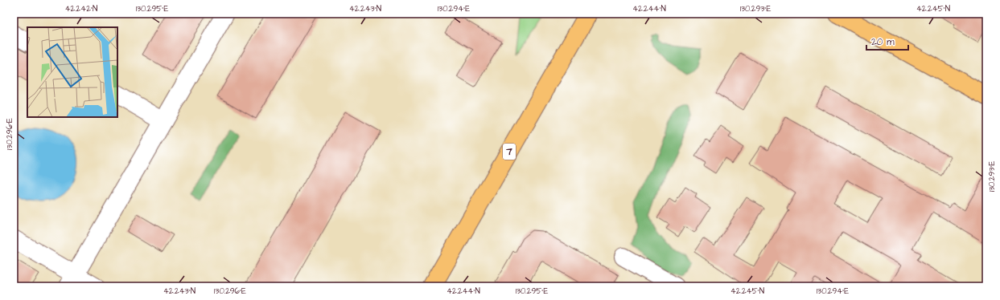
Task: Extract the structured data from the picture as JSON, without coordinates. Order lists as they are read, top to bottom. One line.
{"streets":{"main road":["7"]},"scale_bar":"20 m","coordinates":["42.242°N","130.295°E","42.243°N","130.294°E","42.244°N","130.293°E","42.245°N","130.296°E"]}
